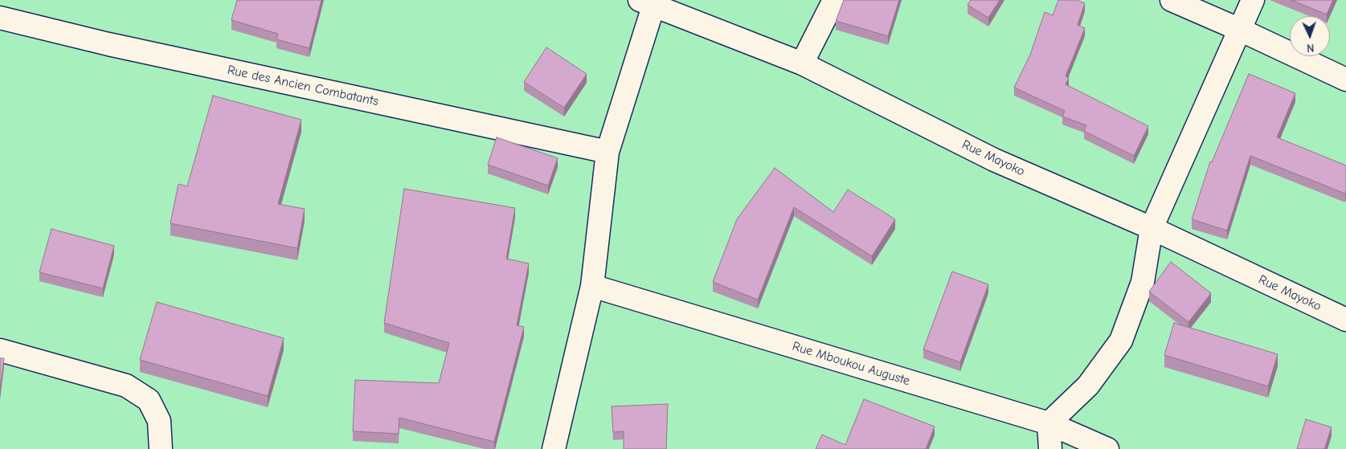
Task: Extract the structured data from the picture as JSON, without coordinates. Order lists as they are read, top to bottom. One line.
{"streets":{"street":["Rue des Ancien Combatants","Rue Mayoko","Rue Mboukou Auguste"]},"north":"bottom"}
